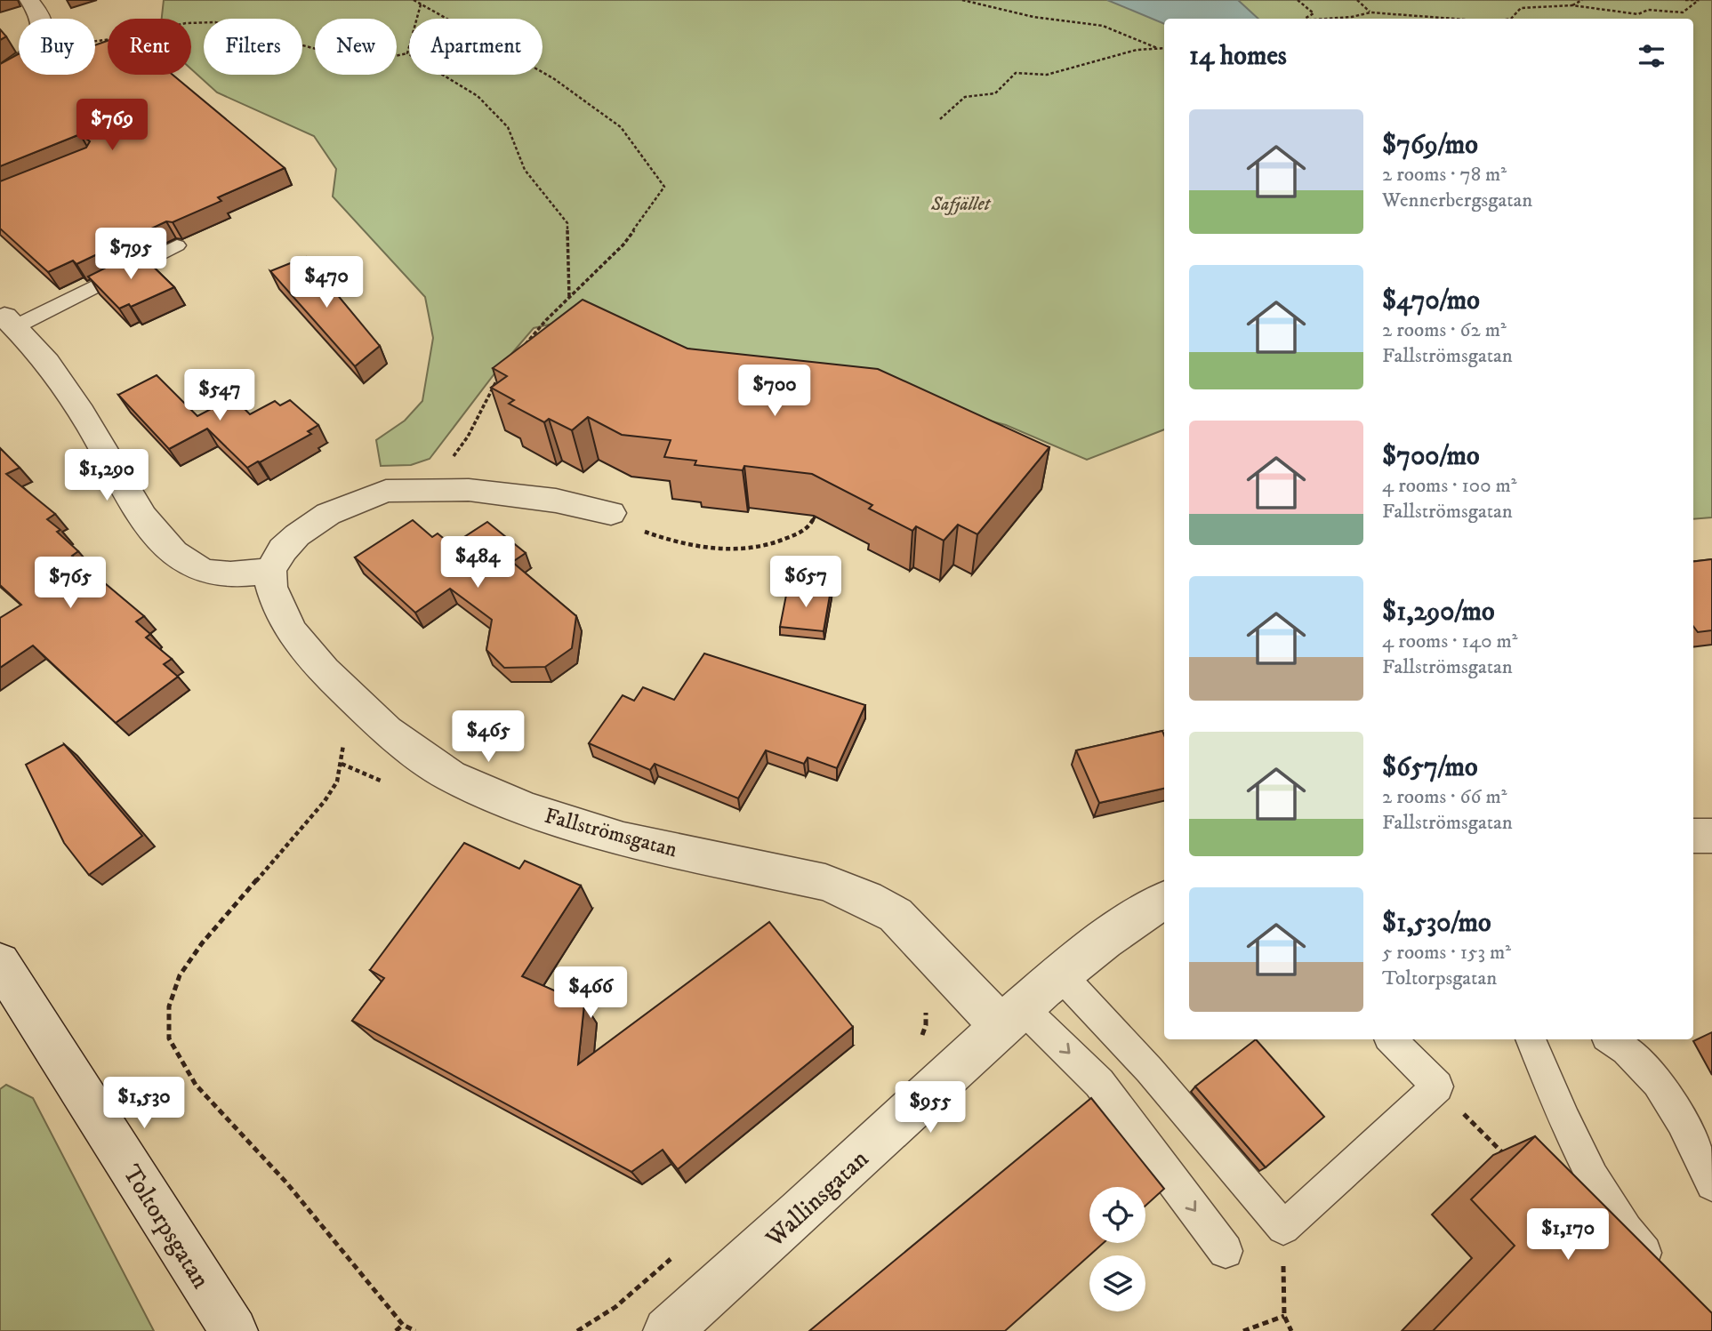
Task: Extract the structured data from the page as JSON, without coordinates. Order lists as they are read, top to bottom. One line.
{"streets":{"street":["Fallströmsgatan","Wallinsgatan","Toltorpsgatan"]},"crossings":[["Fallströmsgatan","Wallinsgatan"]],"parks":["Safjället"],"page":{"chip":["Buy","Rent","Filters","New","Apartment"],"heading":"14 homes","list":[{"name":"$769/mo","note":"2 rooms · 78 m² · Wennerbergsgatan"},{"name":"$470/mo","note":"2 rooms · 62 m² · Fallströmsgatan"},{"name":"$700/mo","note":"4 rooms · 100 m² · Fallströmsgatan"},{"name":"$1,290/mo","note":"4 rooms · 140 m² · Fallströmsgatan"},{"name":"$657/mo","note":"2 rooms · 66 m² · Fallströmsgatan"},{"name":"$1,530/mo","note":"5 rooms · 153 m² · Toltorpsgatan"}],"price":["$769","$795","$470","$700","$547","$1,290","$484","$657","$765","$465","$466","$1,530","$955","$1,170"]}}
